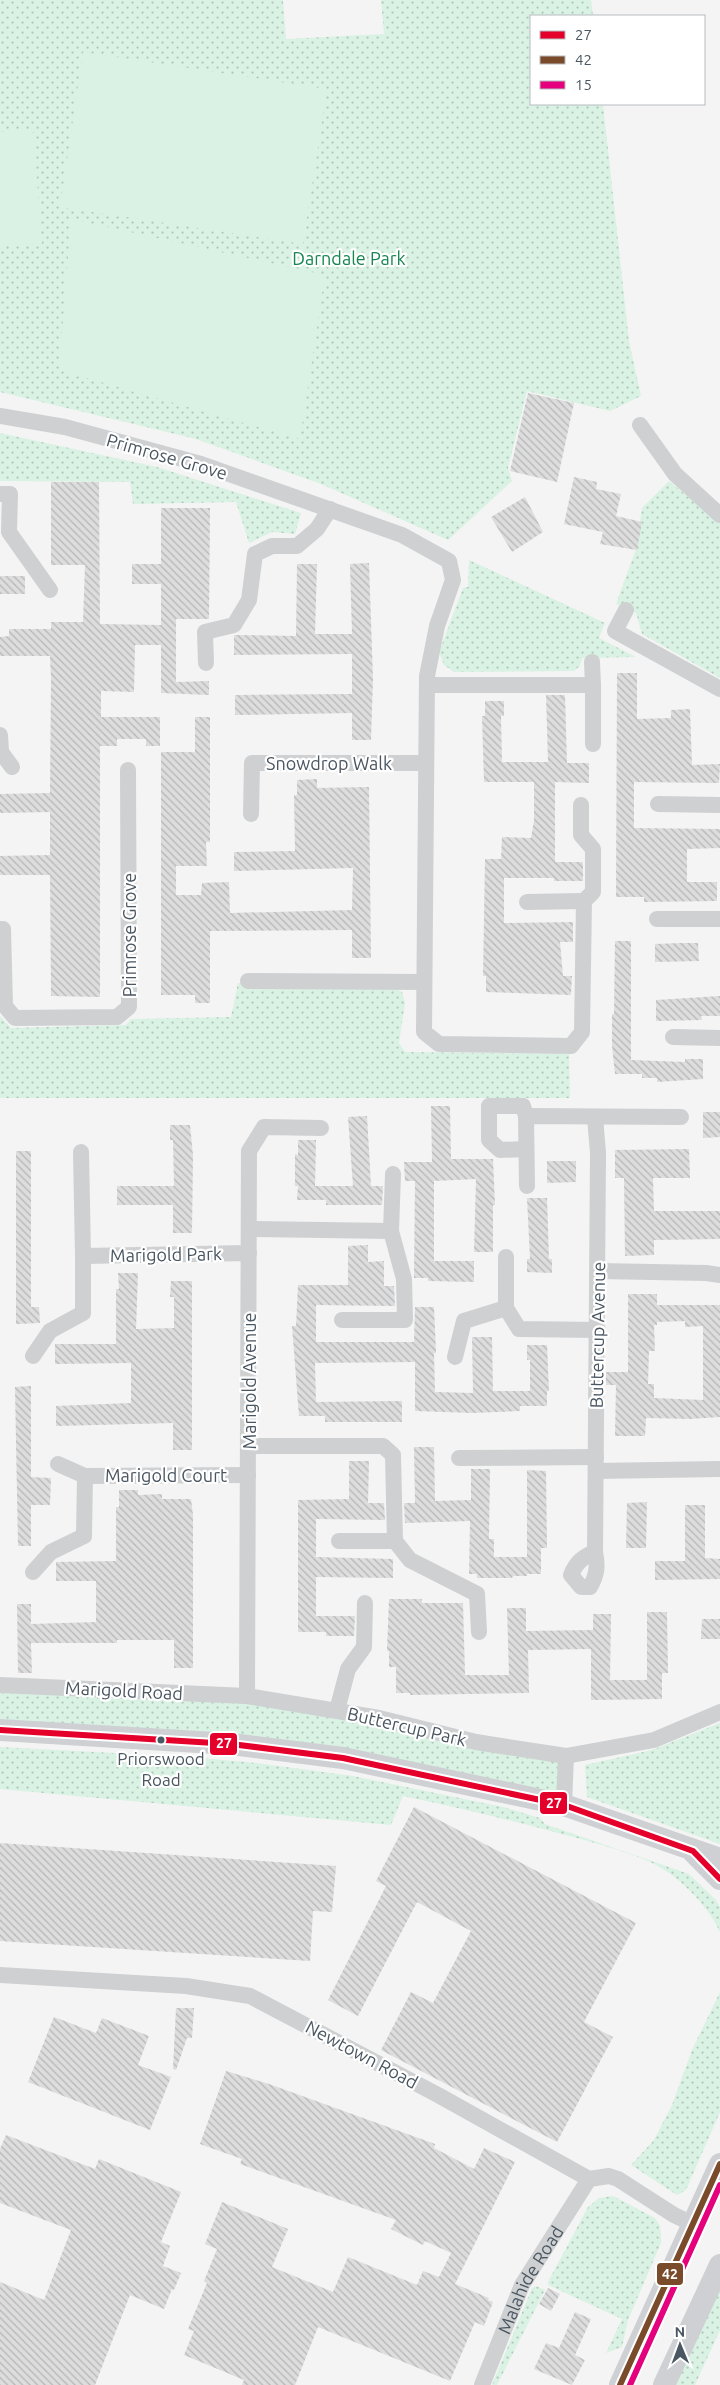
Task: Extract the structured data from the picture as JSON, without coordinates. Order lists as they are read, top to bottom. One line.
{"streets":{"street":["Primrose Grove","Snowdrop Walk","Marigold Park","Buttercup Avenue","Marigold Avenue","Marigold Court","Marigold Road","Buttercup Park","Newtown Road","Malahide Road"]},"crossings":[["Marigold Park","Marigold Avenue"],["Marigold Avenue","Marigold Court"],["Marigold Avenue","Marigold Road"],["Marigold Avenue","Buttercup Park"],["Marigold Road","Buttercup Park"],["Newtown Road","Malahide Road"]],"parks":["Darndale Park"],"places":["Priorswood Road"],"lines":["transit line 27","transit line 42","transit line 15"],"legend":["27","42","15"],"north":"top"}
